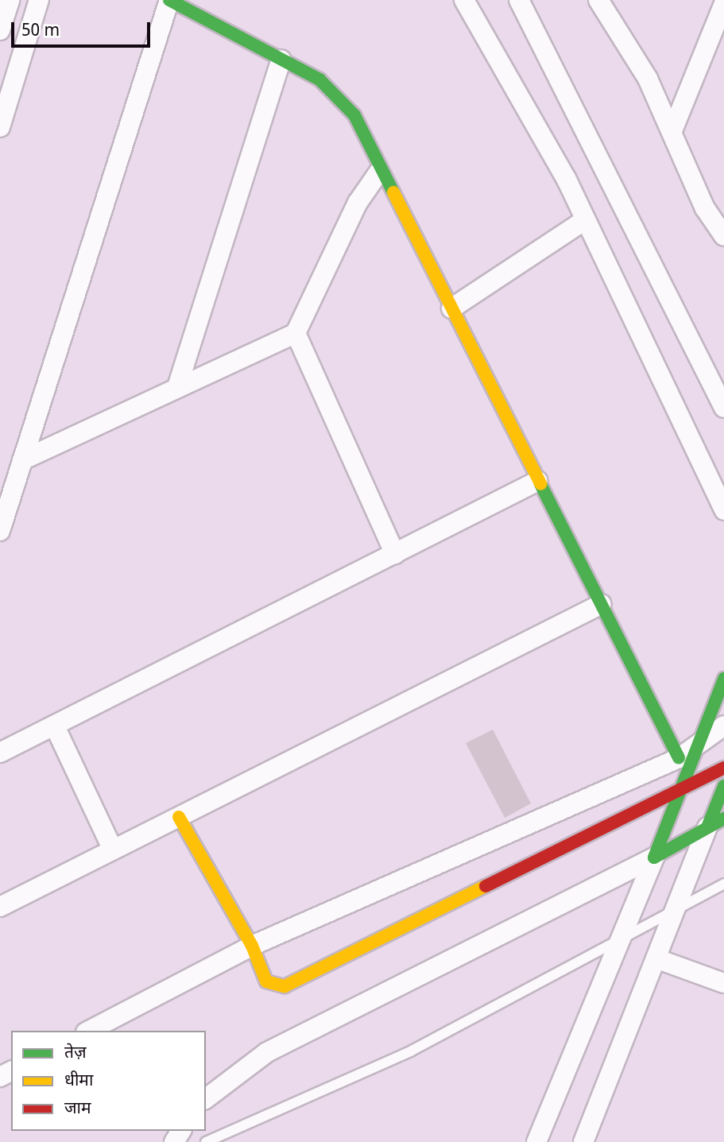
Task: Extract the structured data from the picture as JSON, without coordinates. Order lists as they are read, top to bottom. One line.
{"legend":["तेज़","धीमा","जाम"],"scale_bar":"50 m"}
